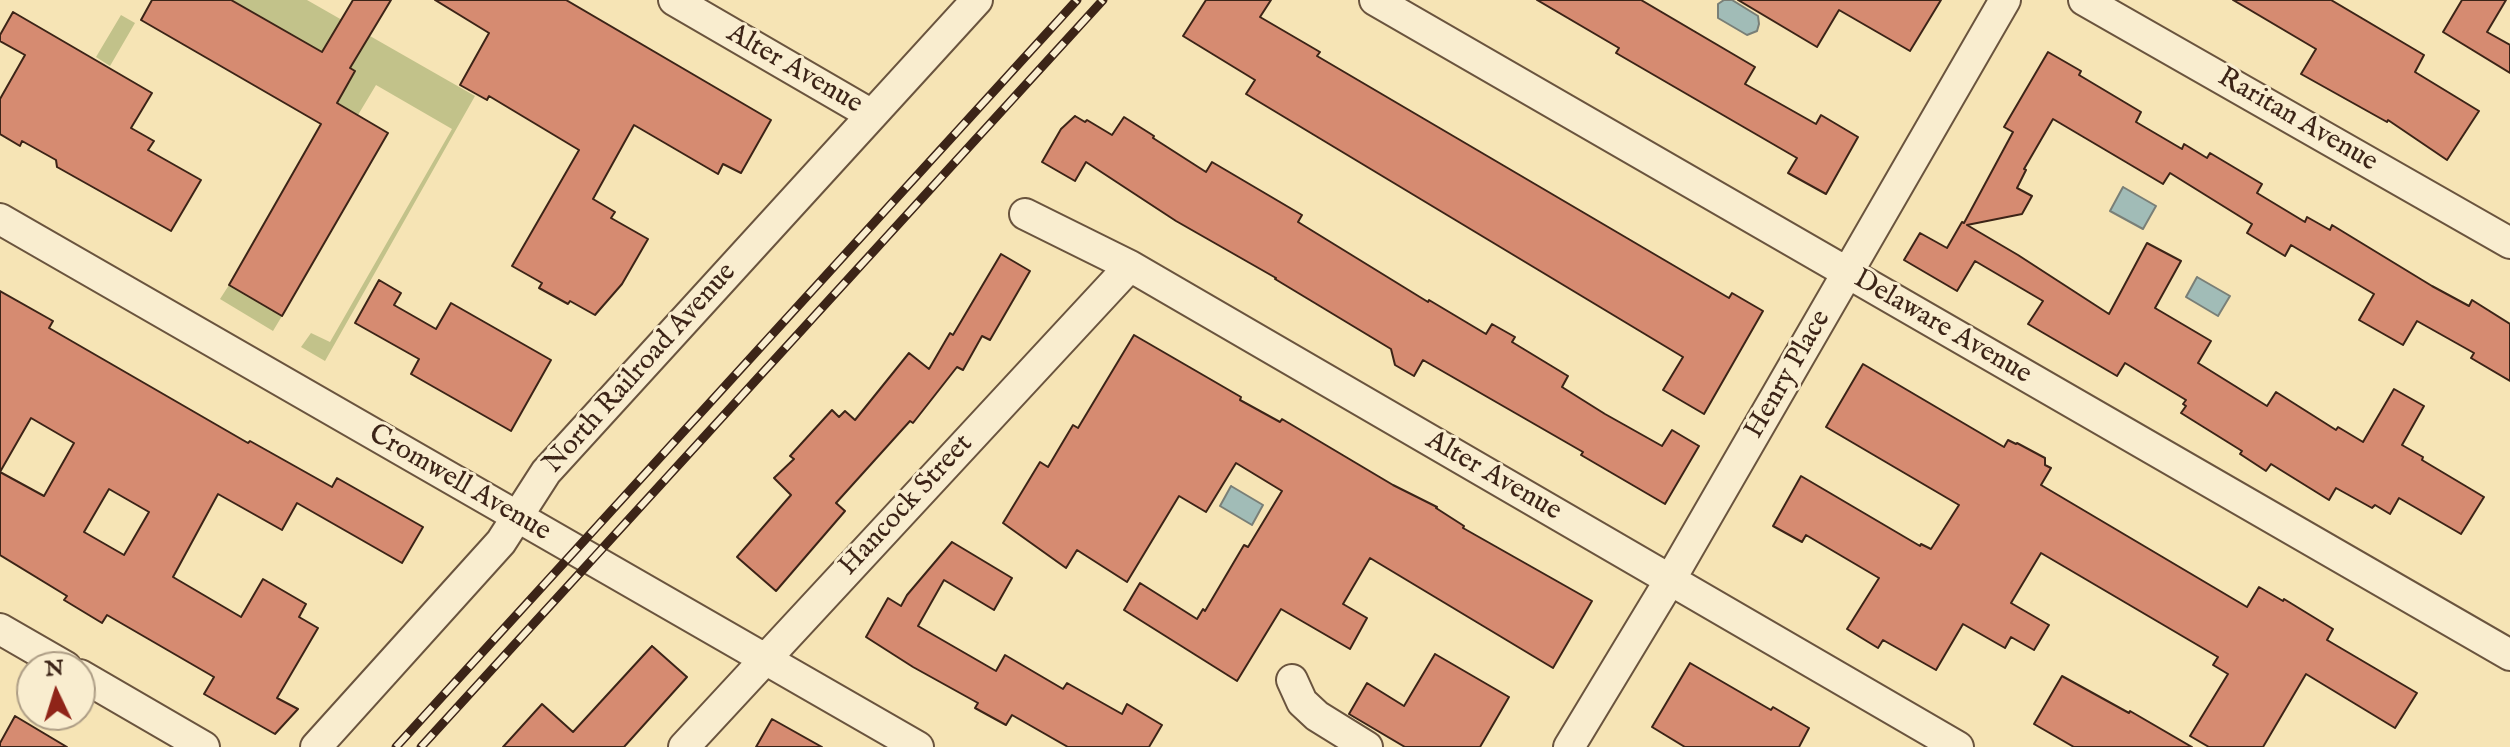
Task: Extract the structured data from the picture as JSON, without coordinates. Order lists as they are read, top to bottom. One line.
{"streets":{"street":["Alter Avenue","Raritan Avenue","Delaware Avenue","North Railroad Avenue","Henry Place","Cromwell Avenue","Hancock Street"]},"crossings":[["Alter Avenue","North Railroad Avenue"],["Alter Avenue","Henry Place"],["Alter Avenue","Hancock Street"],["Delaware Avenue","Henry Place"],["North Railroad Avenue","Cromwell Avenue"],["Cromwell Avenue","Hancock Street"]],"north":"top"}
